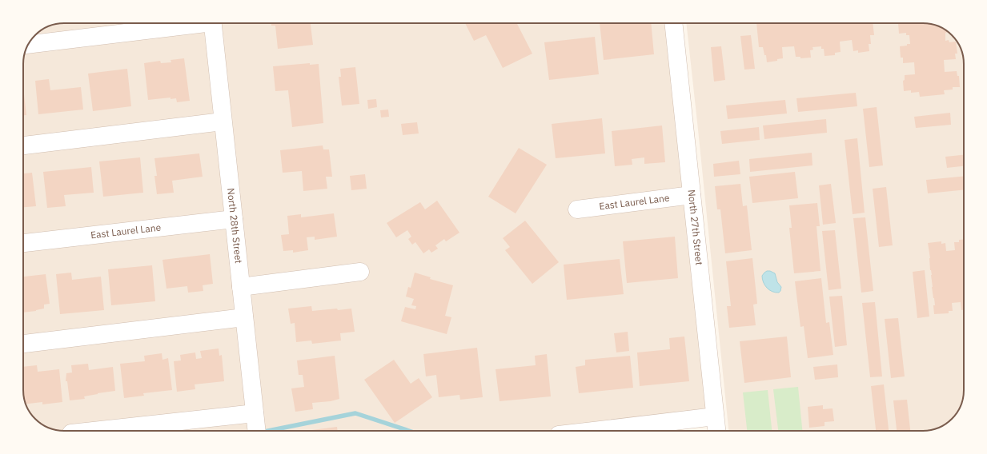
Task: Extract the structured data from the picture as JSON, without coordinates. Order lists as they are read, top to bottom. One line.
{"streets":{"street":["East Laurel Lane","North 28th Street","North 27th Street"]},"crossings":[["East Laurel Lane","North 28th Street"],["East Laurel Lane","North 27th Street"]]}
